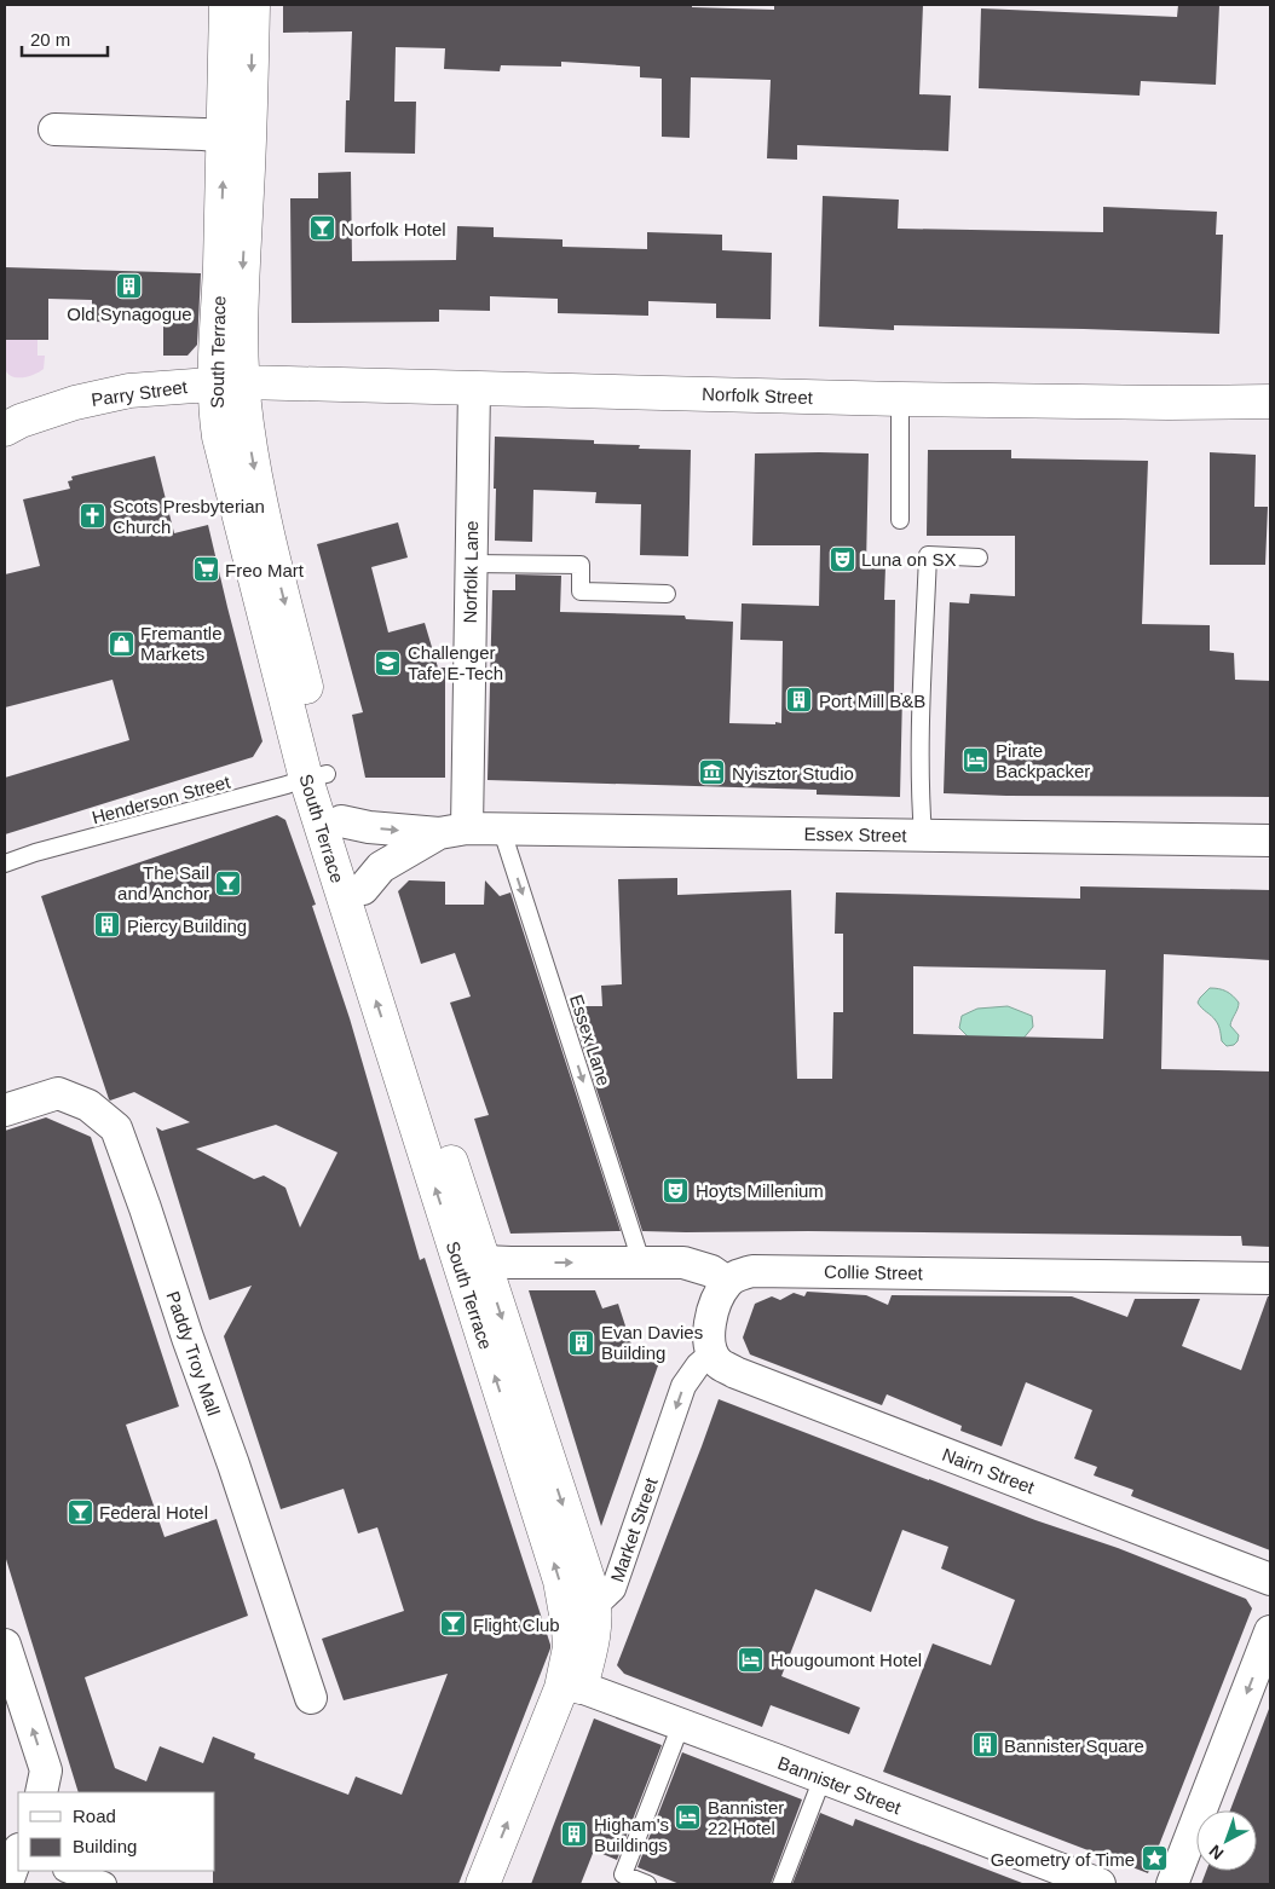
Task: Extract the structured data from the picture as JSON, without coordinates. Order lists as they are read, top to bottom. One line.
{"streets":{"street":["South Terrace","Parry Street","Norfolk Street","Norfolk Lane","Essex Street","Collie Street","Paddy Troy Mall","Nairn Street","Market Street","Bannister Street"],"lane":["Henderson Street","Essex Lane"]},"crossings":[["South Terrace","Parry Street"],["South Terrace","Norfolk Street"],["South Terrace","Henderson Street"],["South Terrace","Essex Street"],["South Terrace","Market Street"],["Parry Street","Norfolk Street"],["Norfolk Street","Norfolk Lane"],["Norfolk Lane","Essex Street"],["Essex Street","Essex Lane"],["Nairn Street","Market Street"]],"one_way":["Essex Lane","Market Street"],"places":{"bar":["Norfolk Hotel","The Sail and Anchor","Federal Hotel","Flight Club"],"building":["Old Synagogue","Port Mill B&B","Piercy Building","Evan Davies Building","Bannister Square","Higham's Buildings"],"church":["Scots Presbyterian Church"],"theatre":["Luna on SX","Hoyts Millenium"],"supermarket":["Freo Mart"],"shop":["Fremantle Markets"],"school or university":["Challenger Tafe E-Tech"],"hotel":["Pirate Backpacker","Hougoumont Hotel","Bannister 22 Hotel"],"museum":["Nyisztor Studio"],"place":["Geometry of Time"]},"legend":["Road","Building"],"scale_bar":"20 m","north":"bottom left"}
